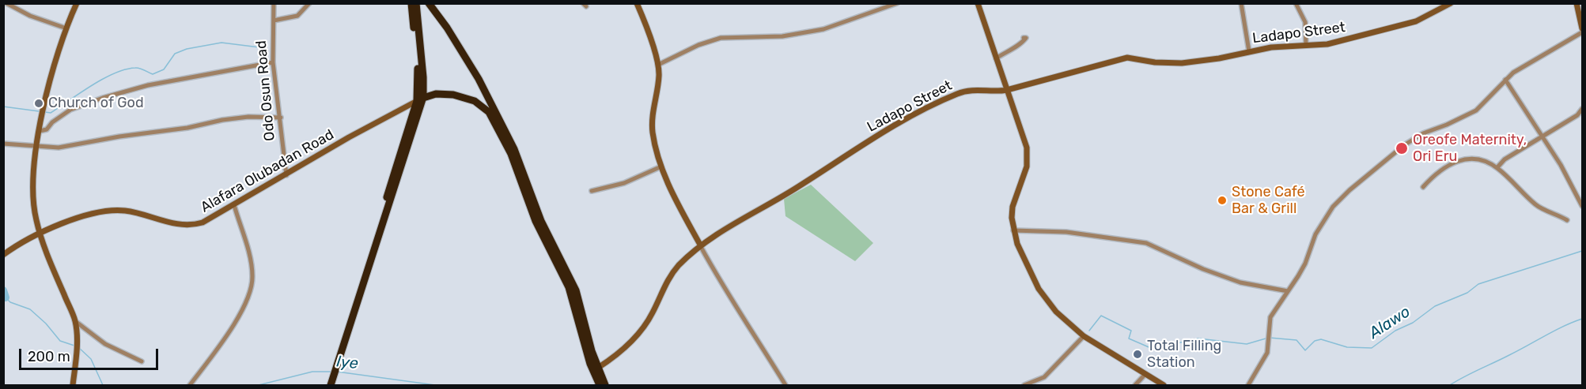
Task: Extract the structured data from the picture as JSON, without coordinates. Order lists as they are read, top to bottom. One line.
{"streets":{"street":["Ladapo Street","Odo Osun Road","Alafara Olubadan Road"]},"crossings":[["Odo Osun Road","Alafara Olubadan Road"]],"water":["Alawo","Iye"],"places":["Church of God","Oreofe Maternity, Ori Eru","Stone Café Bar & Grill","Total Filling Station"],"scale_bar":"200 m"}
